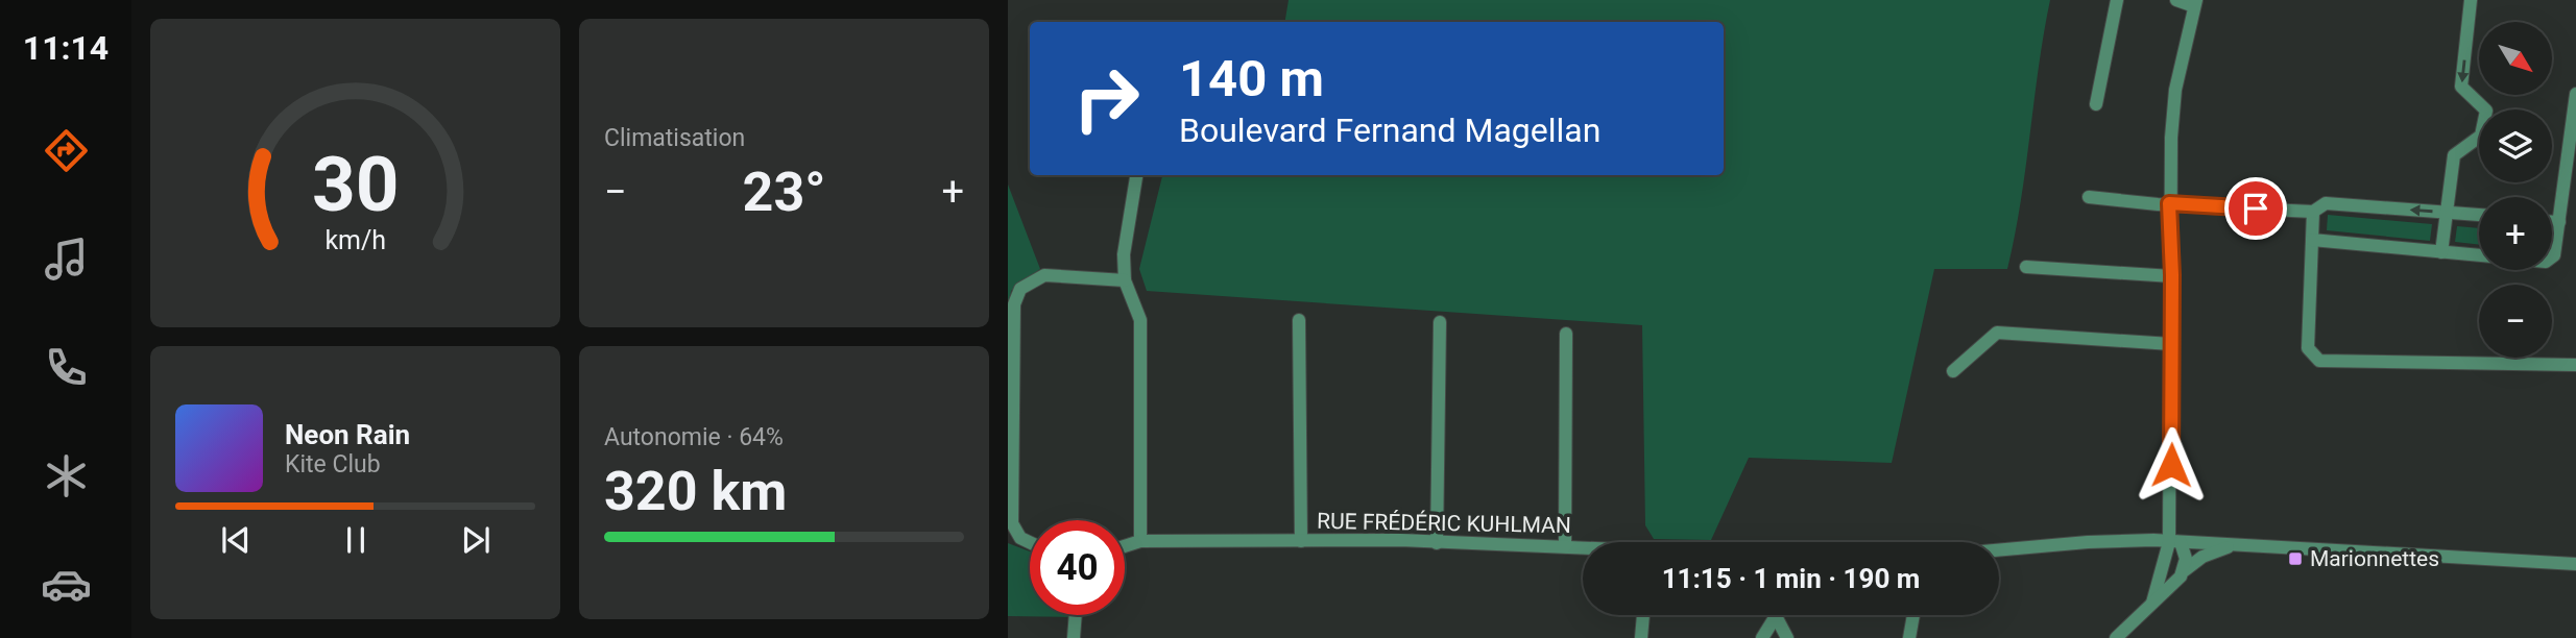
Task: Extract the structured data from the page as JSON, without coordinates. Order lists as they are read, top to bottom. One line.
{"streets":{"street":["RUE FRÉDÉRIC KUHLMAN"]},"places":{"transit":["Marionnettes"]},"north":"bottom right","page":{"tabs":"11:14","tile":["Climatisation",["Autonomie · 64%","320 km"]],"map_buttons":["+","−"],"turn":["140 m","Boulevard Fernand Magellan"],"heat":["−","23°","+"],"song":["Neon Rain","Kite Club"],"limit":"40","trip":"11:15 · 1 min · 190 m","gauge":["30","km/h"]}}
